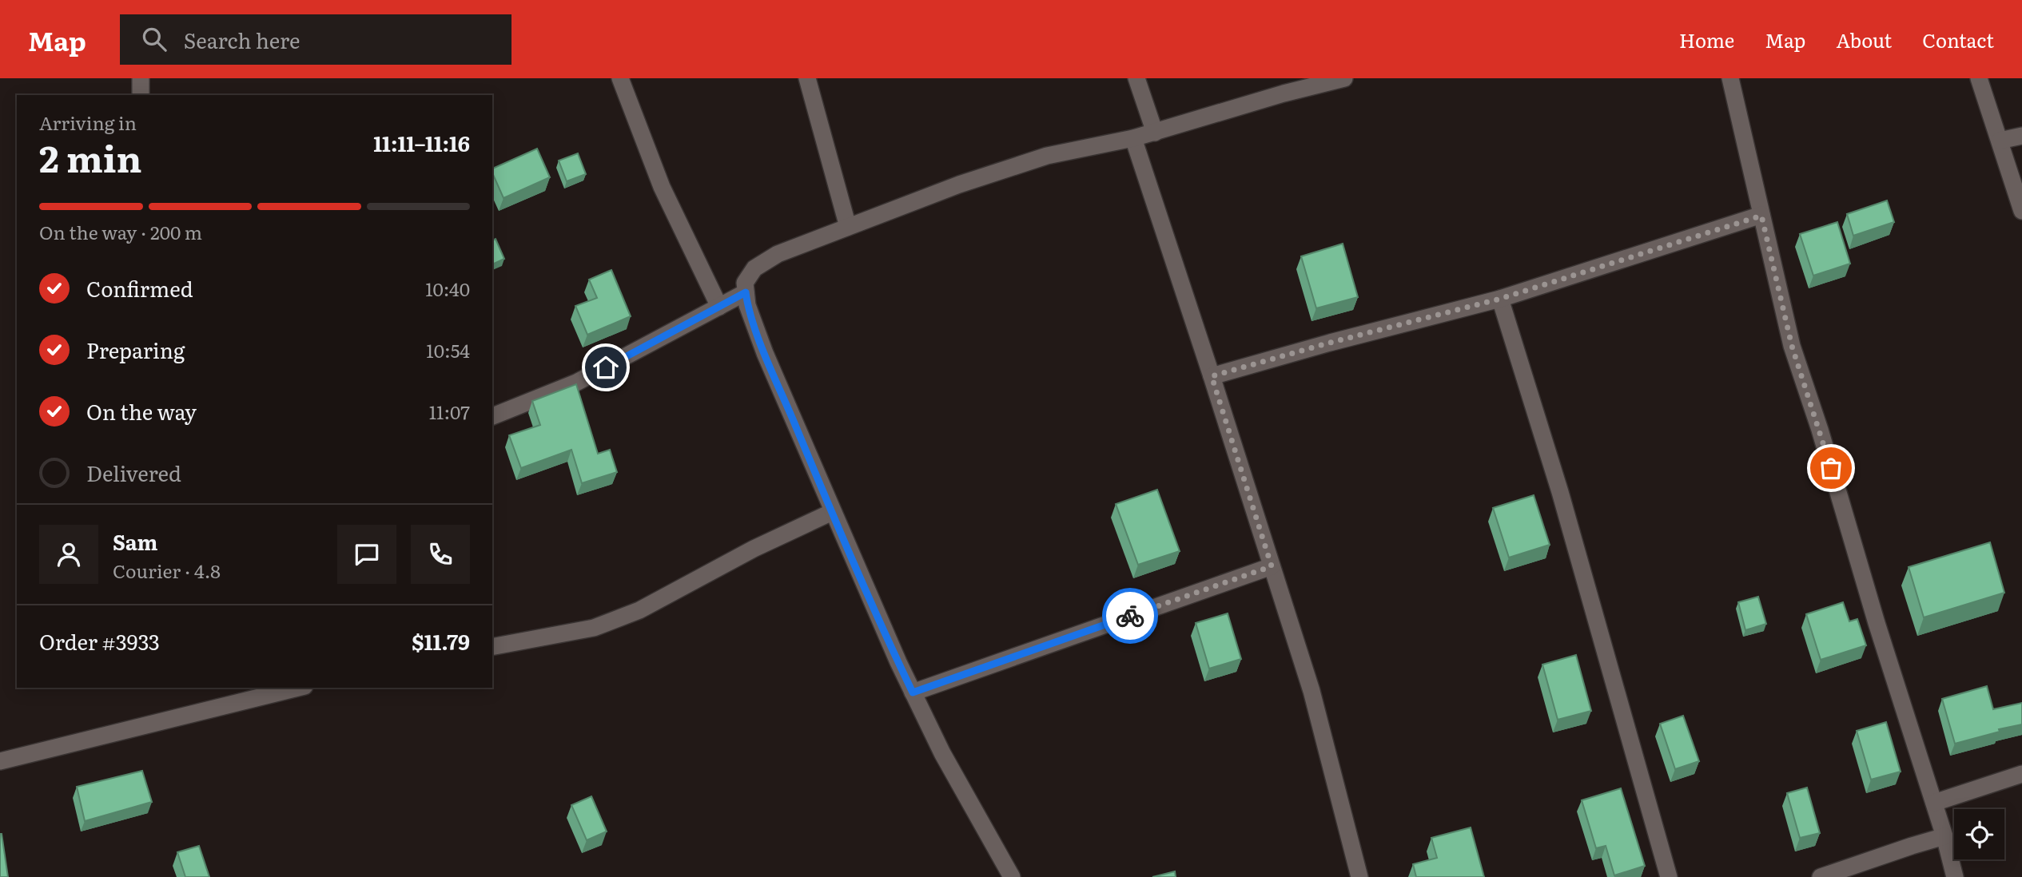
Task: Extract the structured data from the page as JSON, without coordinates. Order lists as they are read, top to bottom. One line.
{"page":{"header":"Map","search":"Search here","nav":["Home","Map","About","Contact"],"heading":["2 min","Arriving in","11:11–11:16"],"panel":["Sam","Courier · 4.8","Order #3933","$11.79"],"bar":"On the way · 200 m","list":[["Confirmed","10:40"],["Preparing","10:54"],["On the way","11:07"],"Delivered"]}}
